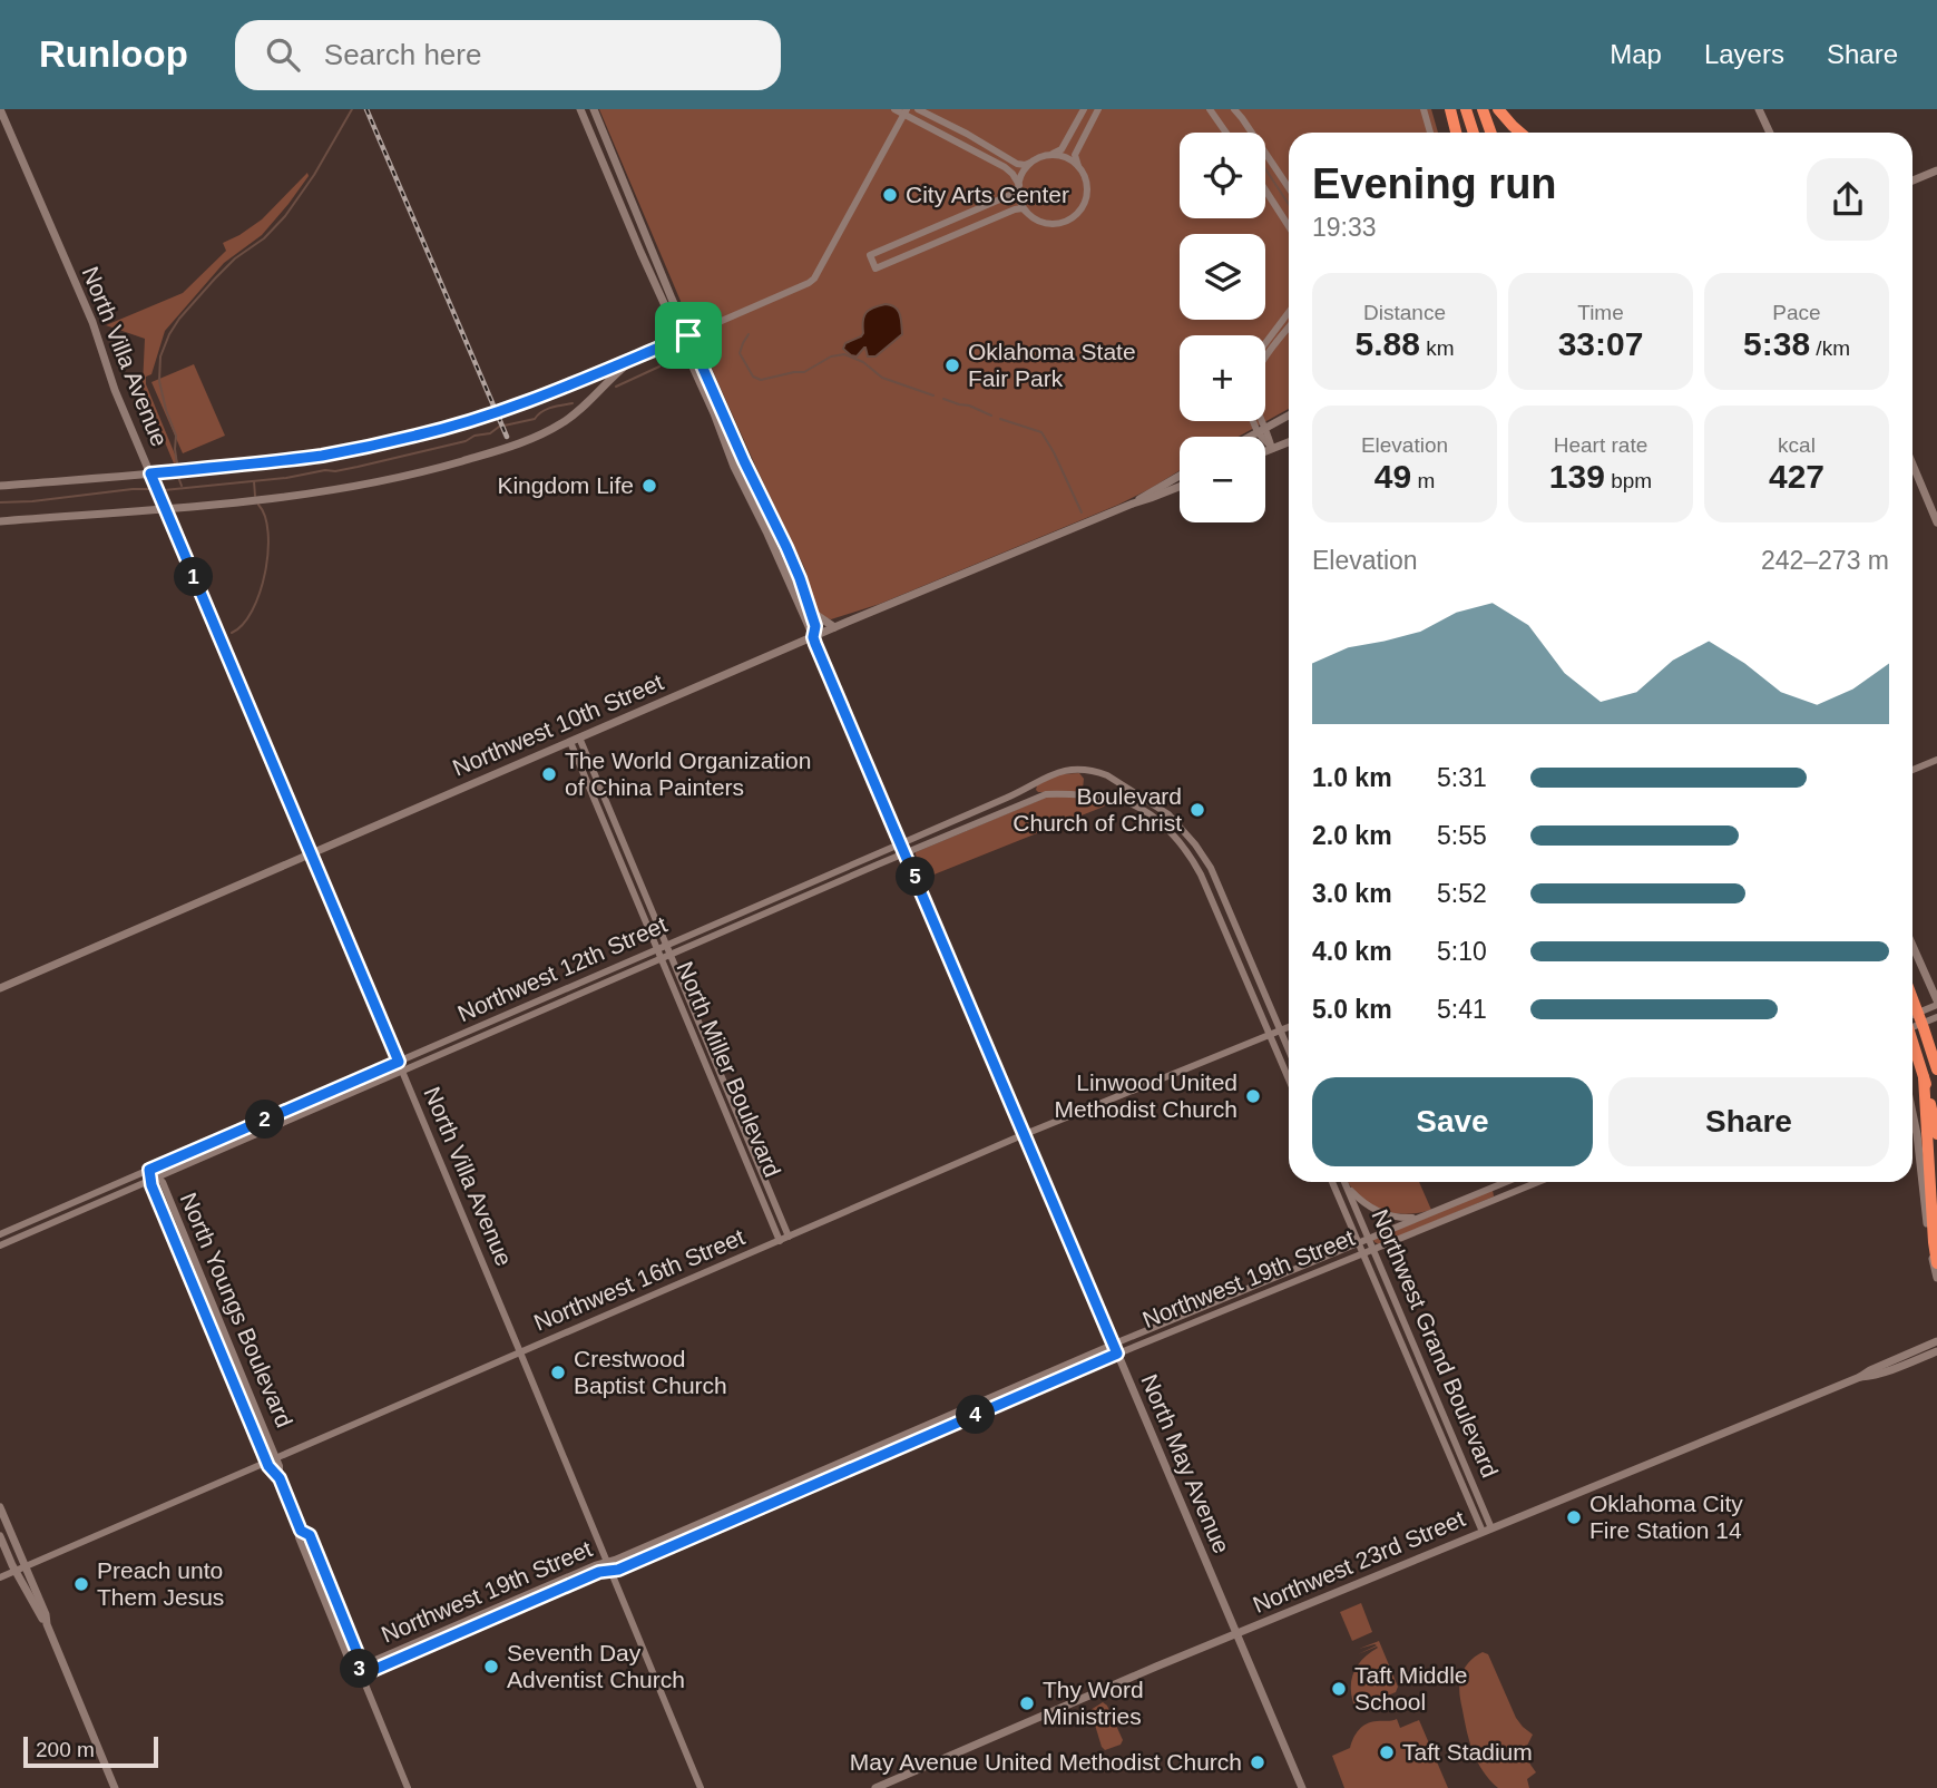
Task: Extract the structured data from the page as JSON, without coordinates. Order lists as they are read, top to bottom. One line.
{"streets":{"main road":["North Villa Avenue","Northwest 10th Street","North May Avenue","Northwest 23rd Street"],"street":["Northwest 12th Street","North Miller Boulevard","Northwest 19th Street","Northwest 16th Street","North Youngs Boulevard","Northwest Grand Boulevard"]},"crossings":[["North Villa Avenue","Northwest 10th Street"],["North Villa Avenue","Northwest 12th Street"],["North Villa Avenue","Northwest 19th Street"],["North Villa Avenue","Northwest 16th Street"],["Northwest 10th Street","North Miller Boulevard"],["Northwest 10th Street","North May Avenue"],["Northwest 12th Street","North Miller Boulevard"],["Northwest 12th Street","Northwest 16th Street"],["Northwest 12th Street","North Youngs Boulevard"],["Northwest 12th Street","North May Avenue"],["North Miller Boulevard","Northwest 16th Street"],["Northwest 19th Street","North Youngs Boulevard"],["Northwest 19th Street","Northwest Grand Boulevard"],["Northwest 19th Street","North May Avenue"],["Northwest 16th Street","North Youngs Boulevard"],["Northwest 16th Street","North May Avenue"],["Northwest Grand Boulevard","Northwest 23rd Street"],["North May Avenue","Northwest 23rd Street"]],"places":["City Arts Center","Oklahoma State Fair Park","Kingdom Life","The World Organization of China Painters","Boulevard Church of Christ","Linwood United Methodist Church","Crestwood Baptist Church","Oklahoma City Fire Station 14","Preach unto Them Jesus","Seventh Day Adventist Church","Taft Middle School","Thy Word Ministries","Taft Stadium","May Avenue United Methodist Church"],"scale_bar":"200 m","page":{"header":"Runloop","search":"Search here","nav":["Map","Layers","Share"],"map_buttons":["+","−"],"heading":["Evening run","19:33"],"stats":[["Distance","5.88 km"],["Time","33:07"],["Pace","5:38 /km"],["Elevation","49 m"],["Heart rate","139 bpm"],["kcal","427"]],"chart":["Elevation","242–273 m"],"pins":["1","5","2","4","3"],"list":[{"name":"1.0 km","note":"5:31"},{"name":"2.0 km","note":"5:55"},{"name":"3.0 km","note":"5:52"},{"name":"4.0 km","note":"5:10"},{"name":"5.0 km","note":"5:41"}],"buttons":["Save","Share"],"scale":"200 m"}}
